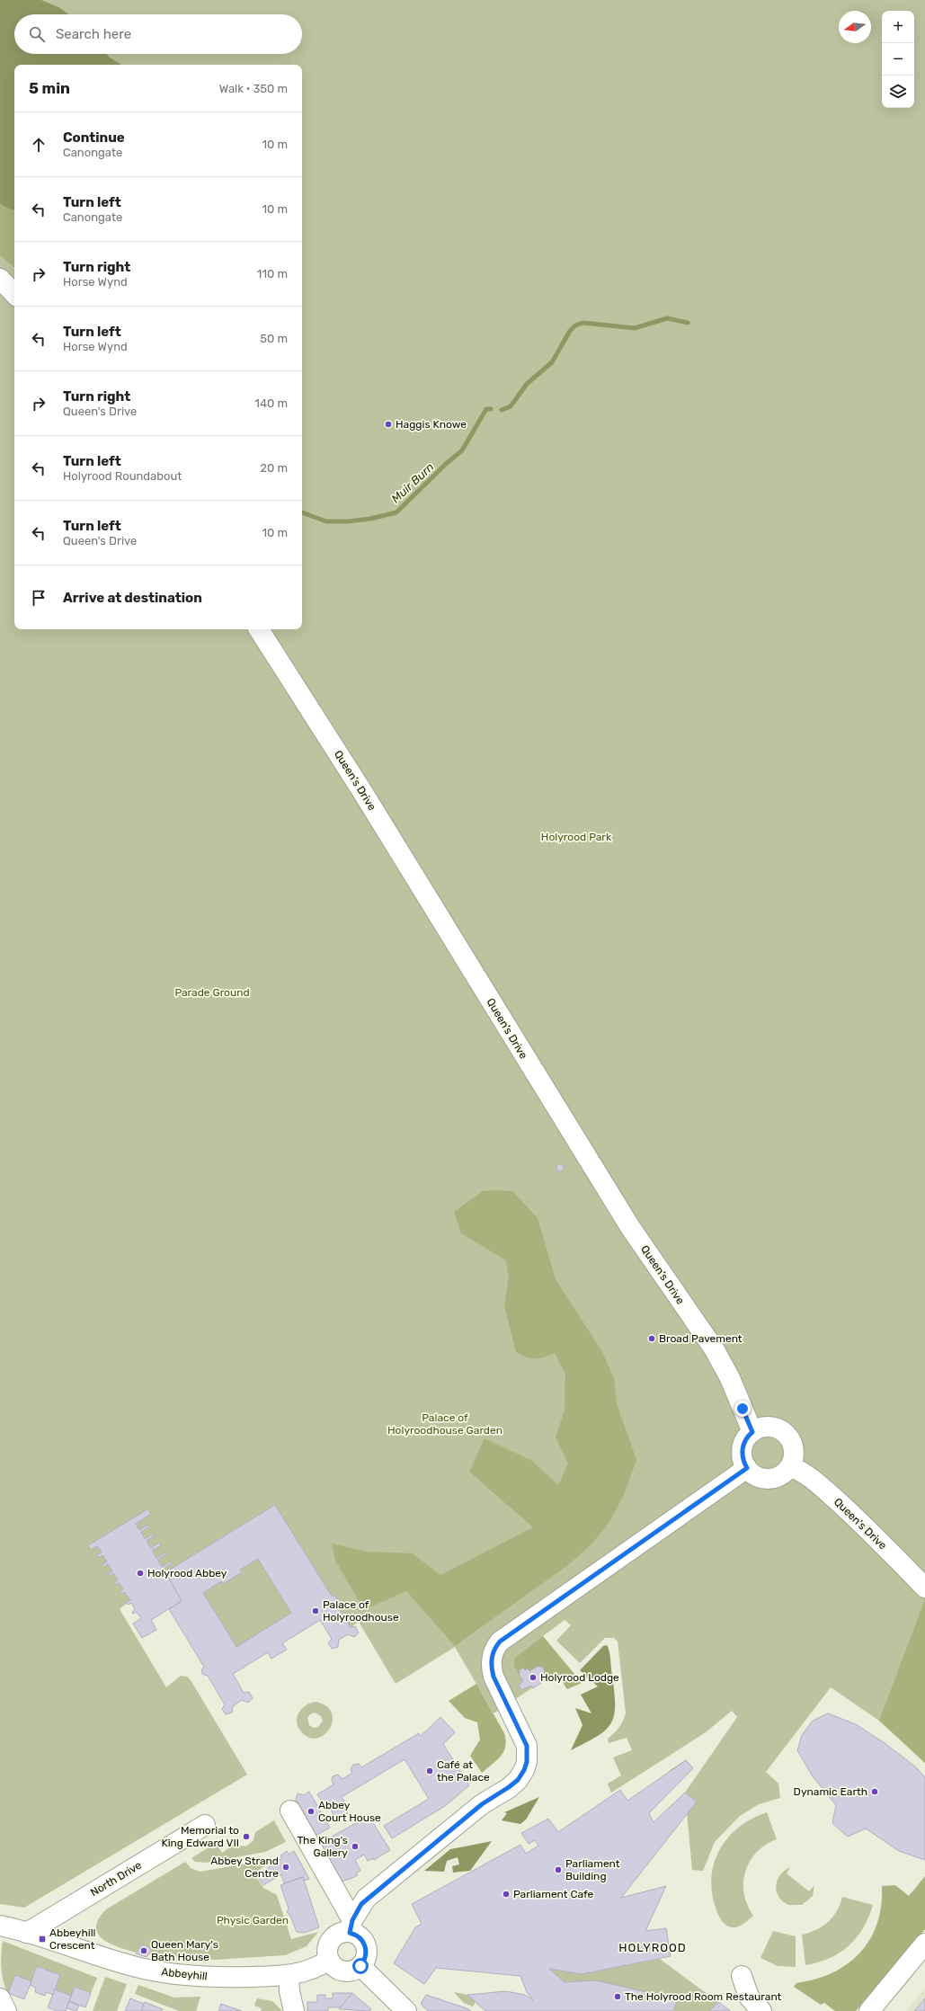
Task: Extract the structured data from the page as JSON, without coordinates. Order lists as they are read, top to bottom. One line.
{"streets":{"street":["Queen's Drive","North Drive","Abbeyhill"]},"crossings":[["North Drive","Abbeyhill"]],"districts":["HOLYROOD"],"water":["Muir Burn"],"parks":["Holyrood Park","Parade Ground","Palace of Holyroodhouse Garden","Physic Garden"],"places":{"other":["Haggis Knowe","Broad Pavement","Holyrood Abbey","Palace of Holyroodhouse","Holyrood Lodge","Café at the Palace","Dynamic Earth","Abbey Court House","Memorial to King Edward VII","The King's Gallery","Abbey Strand Centre","Parliament Building","Parliament Cafe","Queen Mary's Bath House","The Holyrood Room Restaurant"],"transit":["Abbeyhill Crescent"]},"north":"left","page":{"map_buttons":["+","−"],"search":"Search here","heading":["5 min","Walk · 350 m"],"list":[["Continue","Canongate","10 m"],["Turn left","Canongate","10 m"],["Turn right","Horse Wynd","110 m"],["Turn left","Horse Wynd","50 m"],["Turn right","Queen's Drive","140 m"],["Turn left","Holyrood Roundabout","20 m"],["Turn left","Queen's Drive","10 m"],"Arrive at destination"]}}
